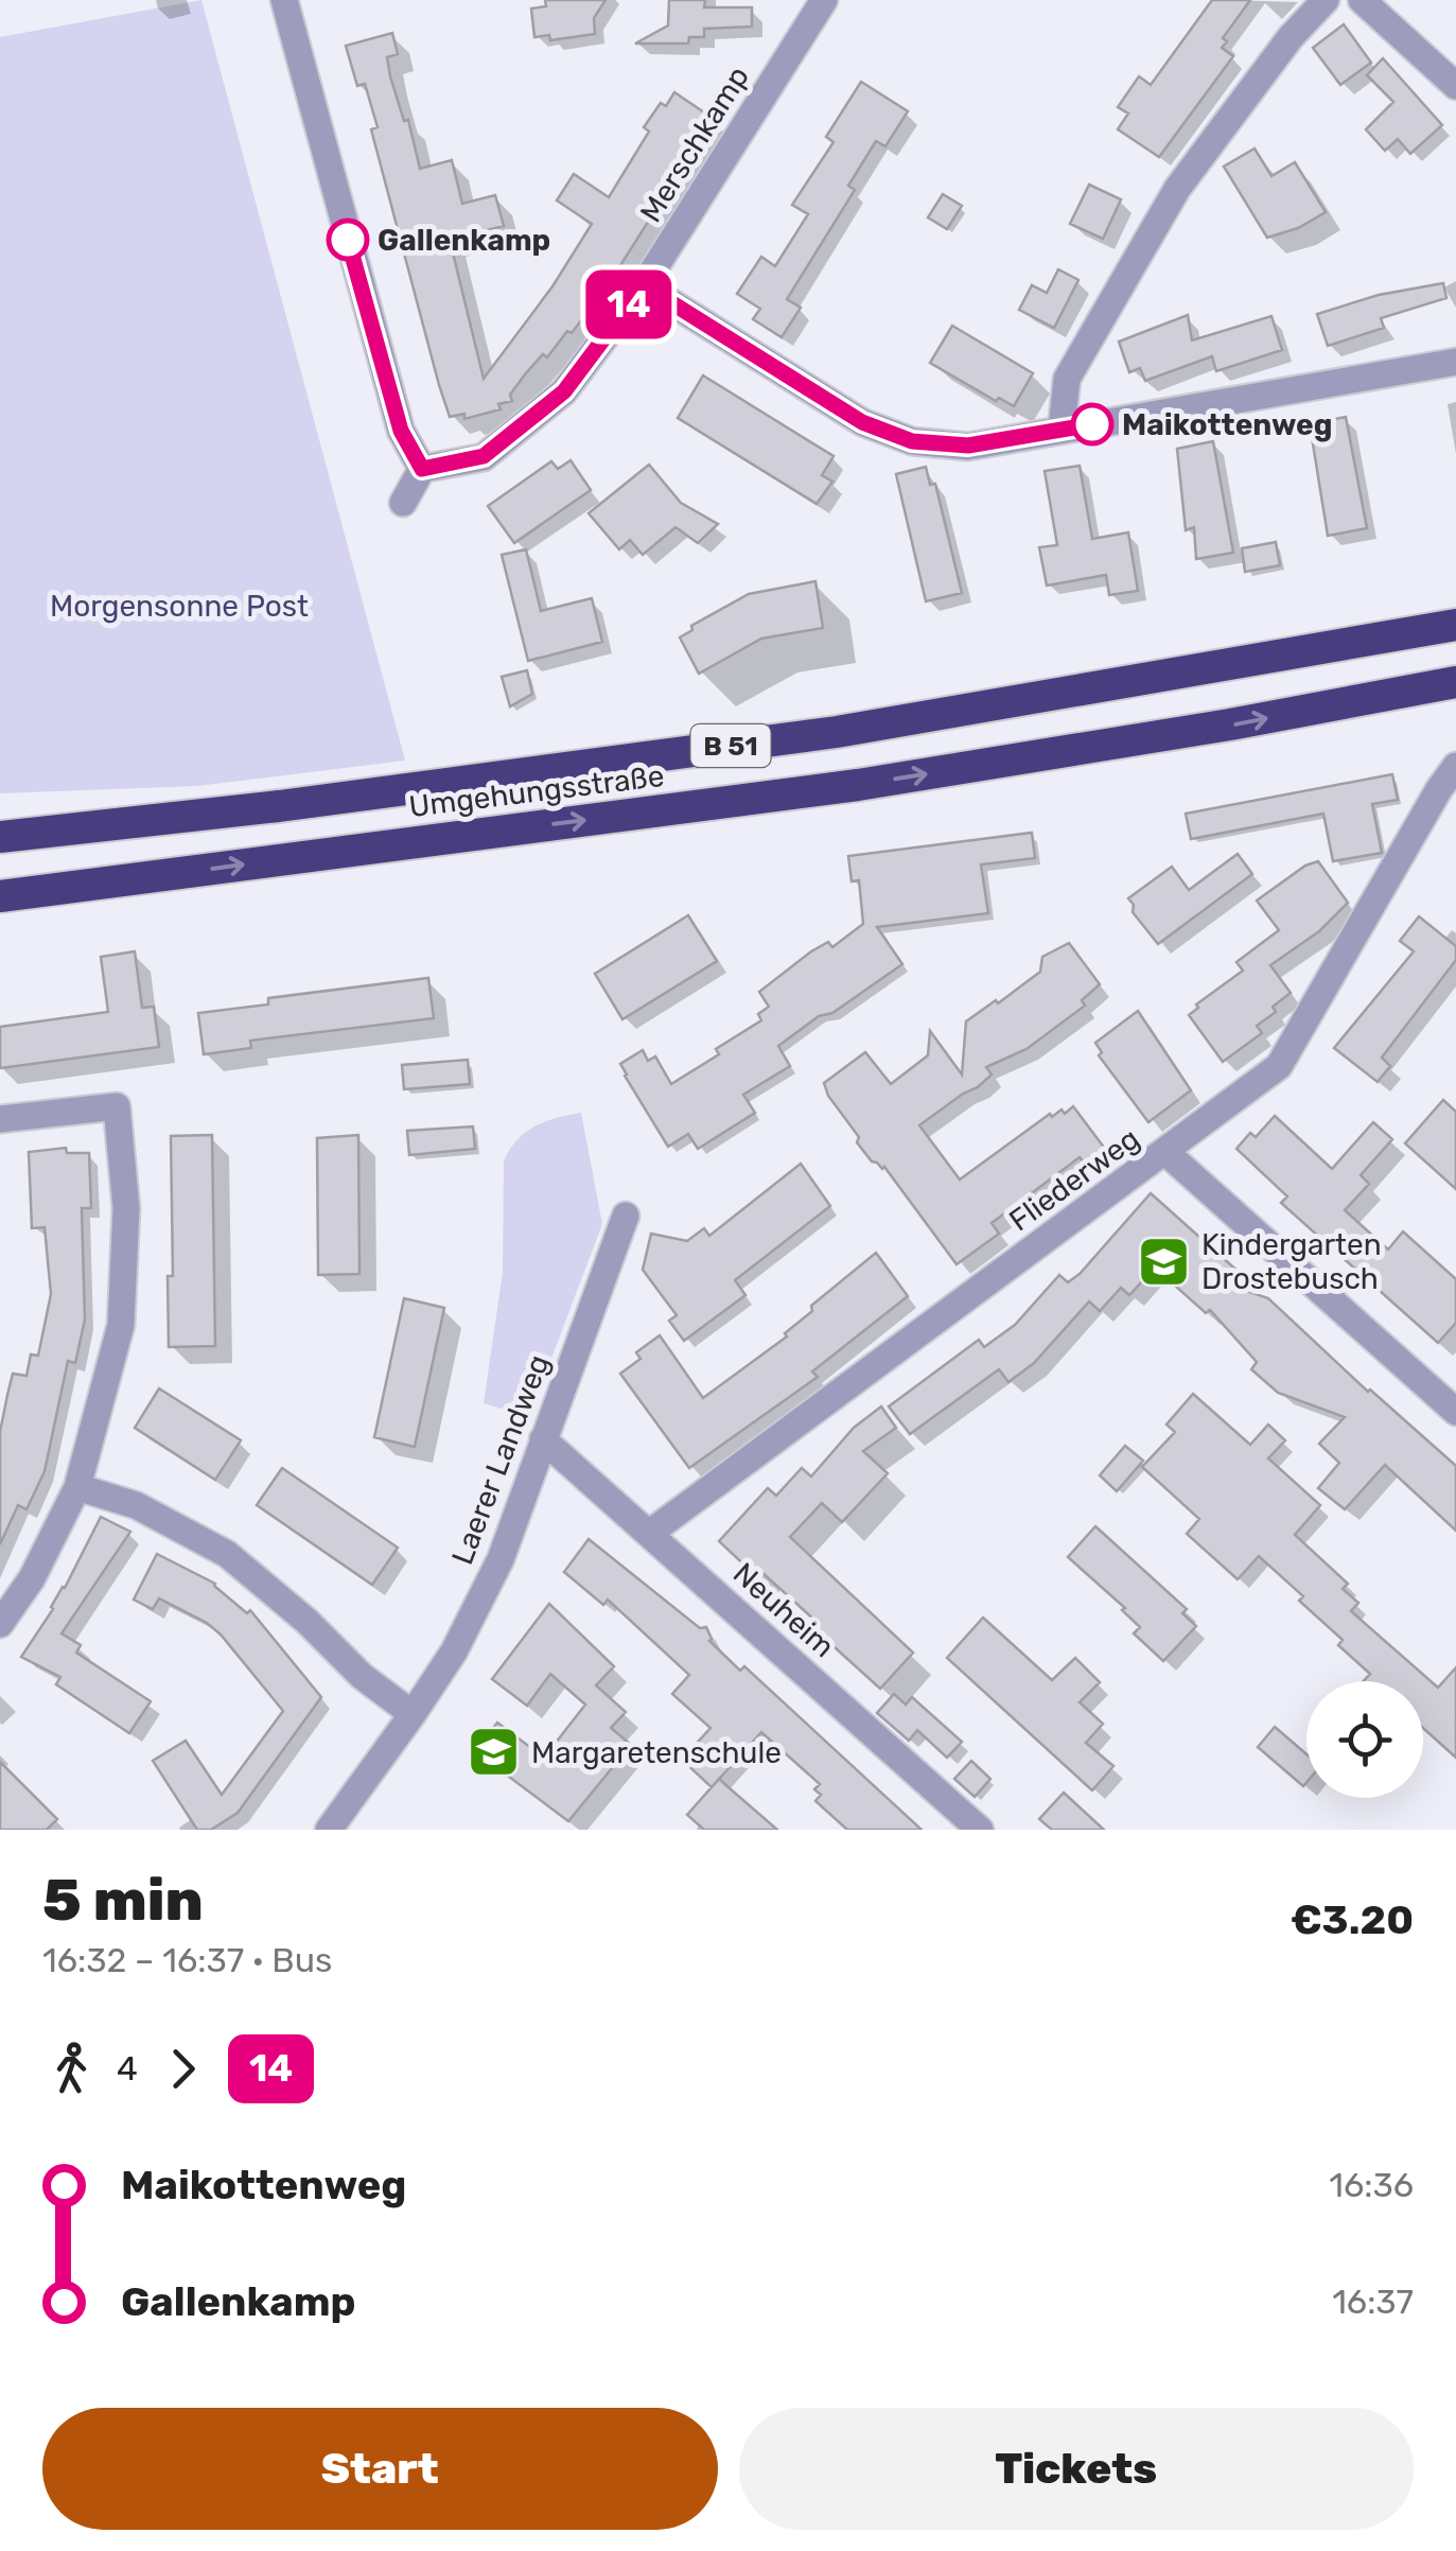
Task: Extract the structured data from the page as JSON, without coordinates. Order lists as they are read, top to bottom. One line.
{"streets":{"highway":["B 51","Umgehungsstraße"],"street":["Merschkamp","Fliederweg","Laerer Landweg","Neuheim"]},"crossings":[["Fliederweg","Neuheim"],["Laerer Landweg","Neuheim"]],"parks":["Morgensonne Post"],"places":{"other":["Gallenkamp","Maikottenweg"],"school or university":["Kindergarten Drostebusch","Margaretenschule"]},"lines":["bus line 14"],"page":{"on_map":"14","heading":["5 min","16:32 – 16:37 · Bus","€3.20"],"legs":["4","14"],"list":[{"name":"Maikottenweg","value":"16:36"},{"name":"Gallenkamp","value":"16:37"}],"buttons":["Start","Tickets"]}}
